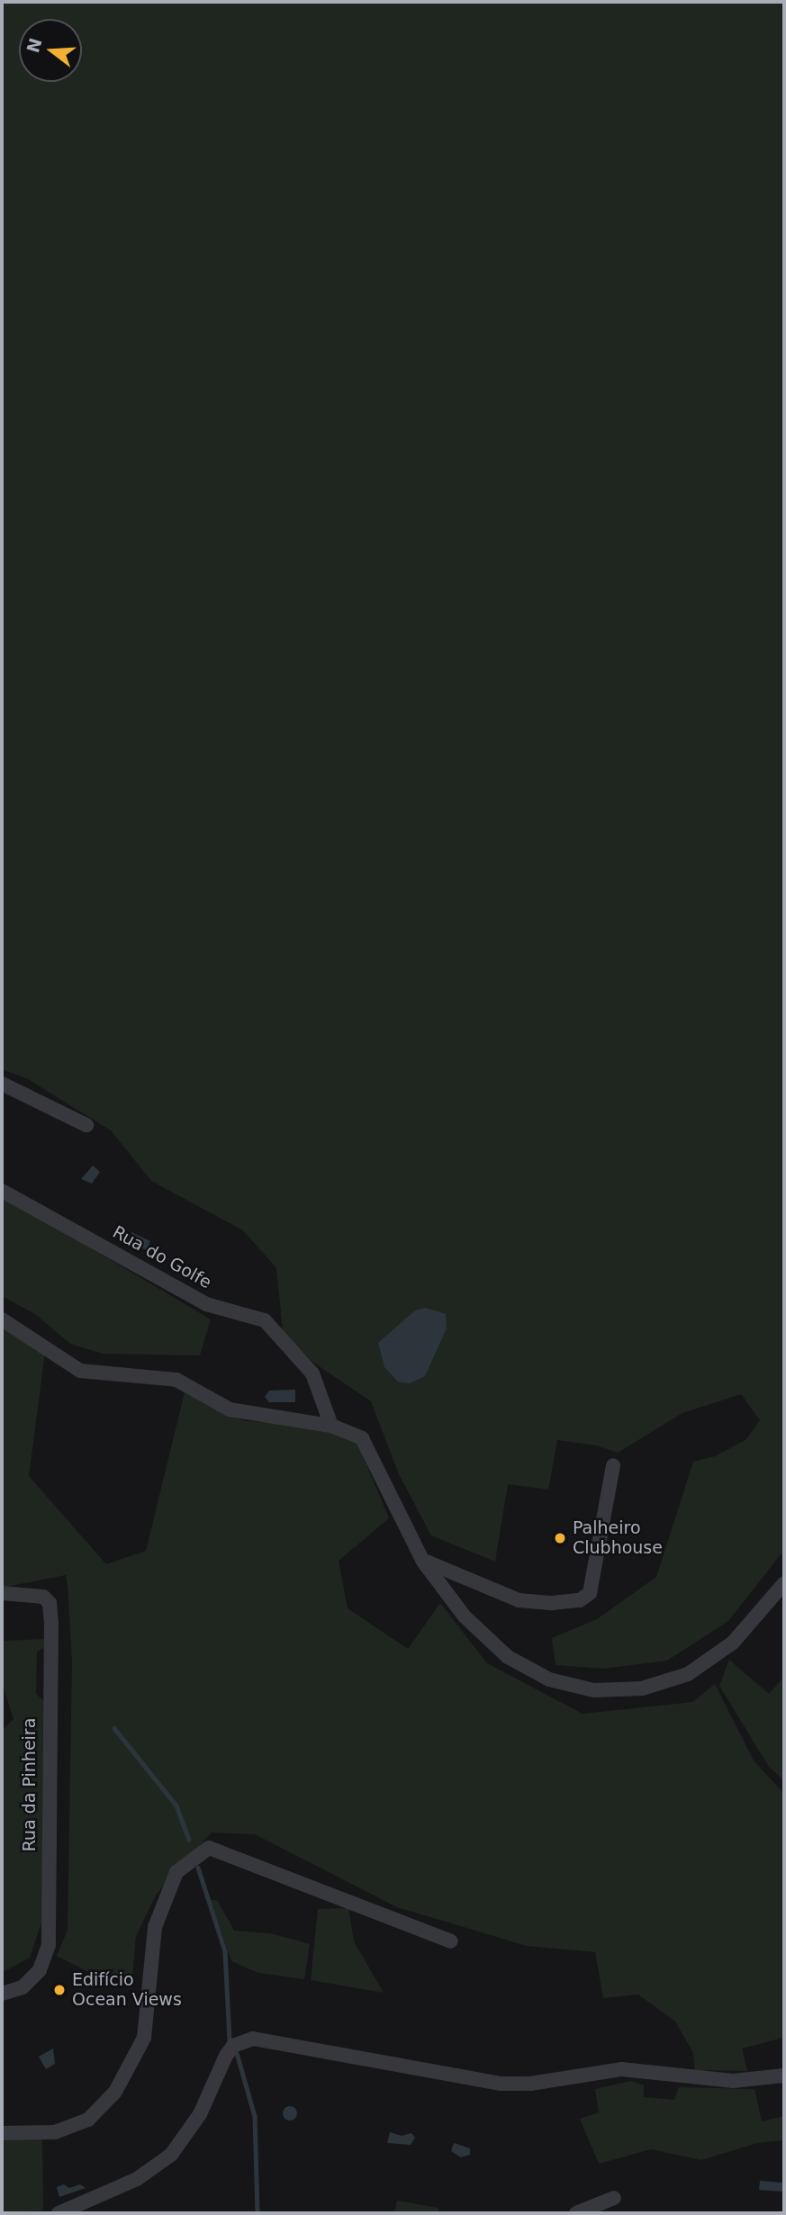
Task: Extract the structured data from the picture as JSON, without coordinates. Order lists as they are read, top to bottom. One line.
{"streets":{"street":["Rua do Golfe","Rua da Pinheira"]},"places":["Palheiro Clubhouse","Edifício Ocean Views"],"north":"left"}
